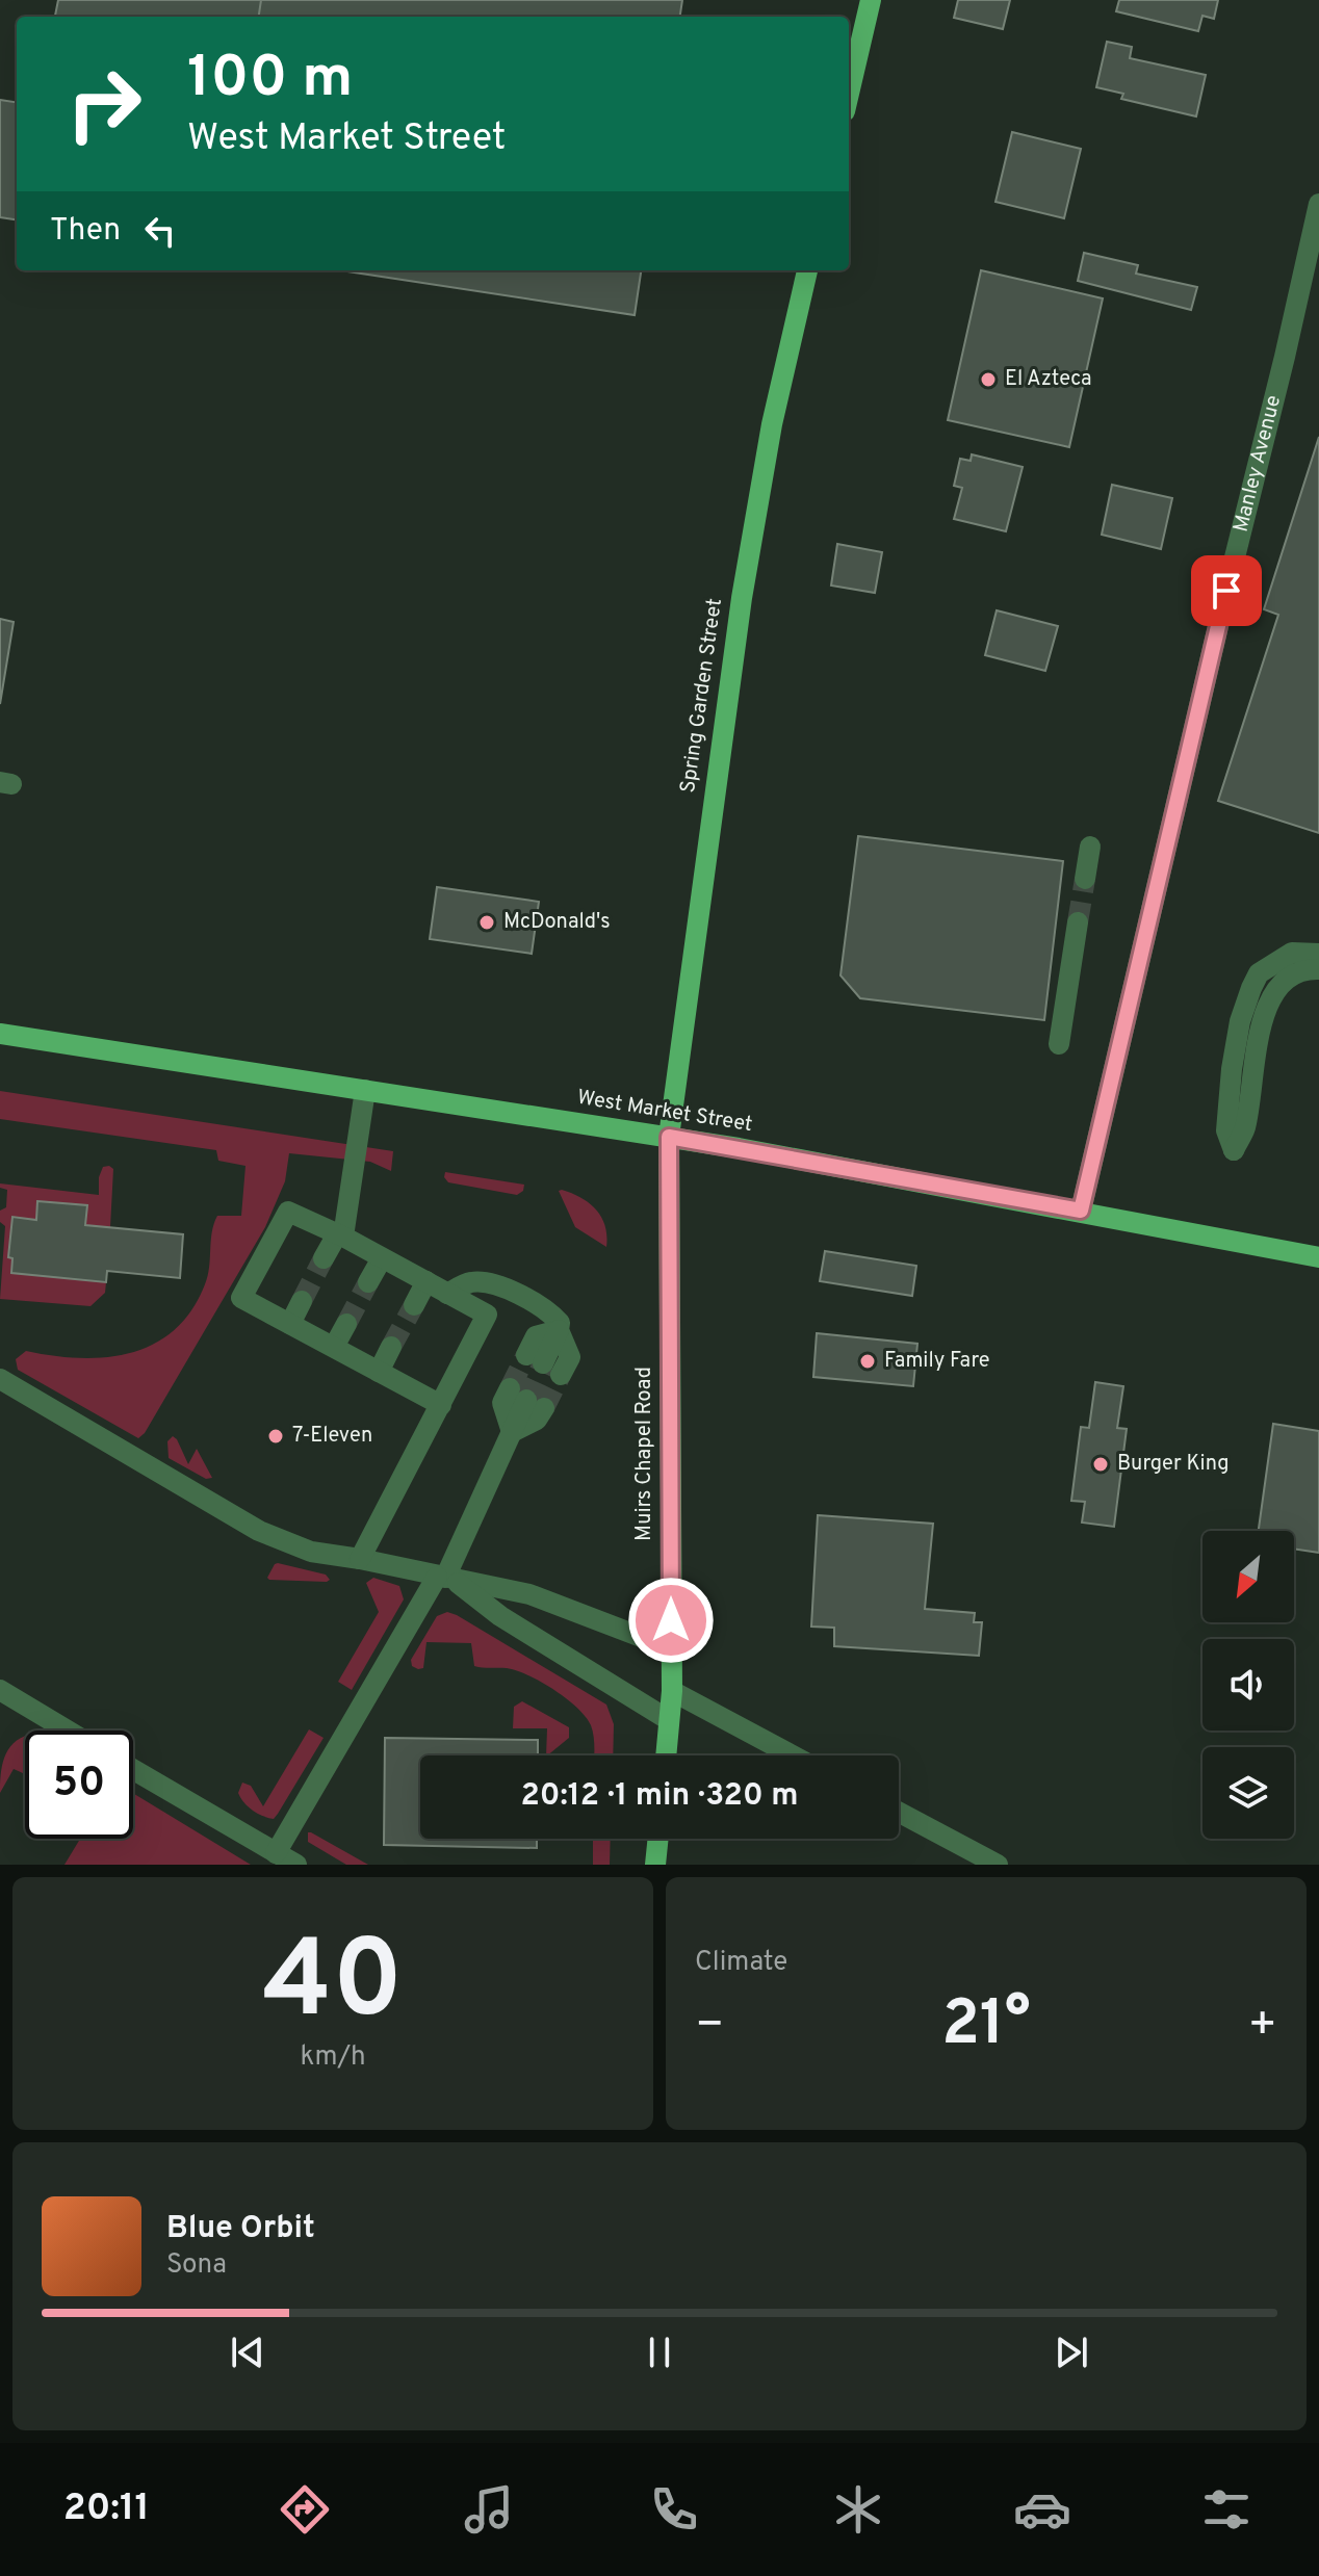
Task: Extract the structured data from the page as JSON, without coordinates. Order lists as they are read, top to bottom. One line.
{"streets":{"main road":["Spring Garden Street","West Market Street","Muirs Chapel Road"],"street":["Manley Avenue"]},"crossings":[["Manley Avenue","West Market Street"],["Spring Garden Street","West Market Street"],["Spring Garden Street","Muirs Chapel Road"],["West Market Street","Muirs Chapel Road"]],"places":["El Azteca","McDonald's","Family Fare","7-Eleven","Burger King"],"north":"bottom left","page":{"turn":["100 m","West Market Street"],"then":"Then","limit":"50","trip":"20:12 · 1 min · 320 m","tile":[["40","km/h"],"Climate"],"heat":["−","21°","+"],"song":["Blue Orbit","Sona"],"tabs":"20:11"}}
